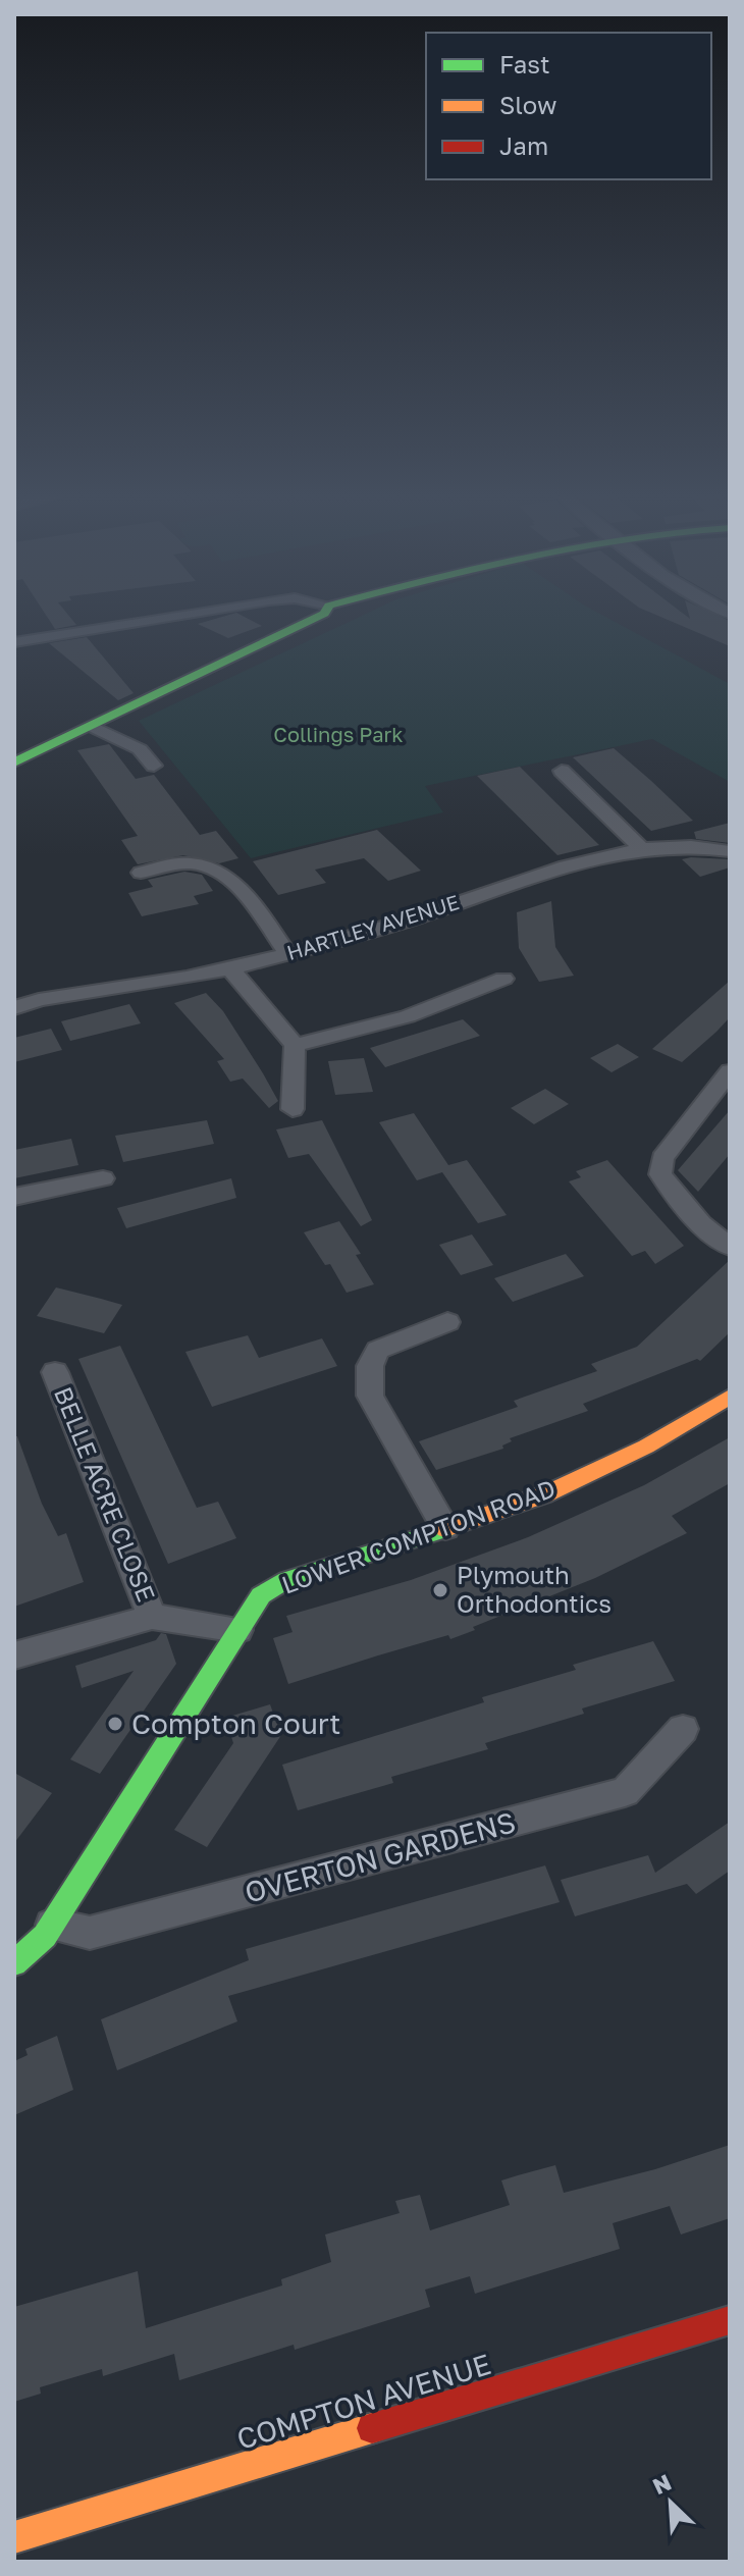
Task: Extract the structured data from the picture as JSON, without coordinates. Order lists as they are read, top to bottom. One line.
{"streets":{"street":["HARTLEY AVENUE","BELLE ACRE CLOSE","LOWER COMPTON ROAD","OVERTON GARDENS","COMPTON AVENUE"]},"crossings":[["LOWER COMPTON ROAD","OVERTON GARDENS"]],"parks":["Collings Park"],"places":["Plymouth Orthodontics","Compton Court"],"legend":["Fast","Slow","Jam"],"north":"top left"}
